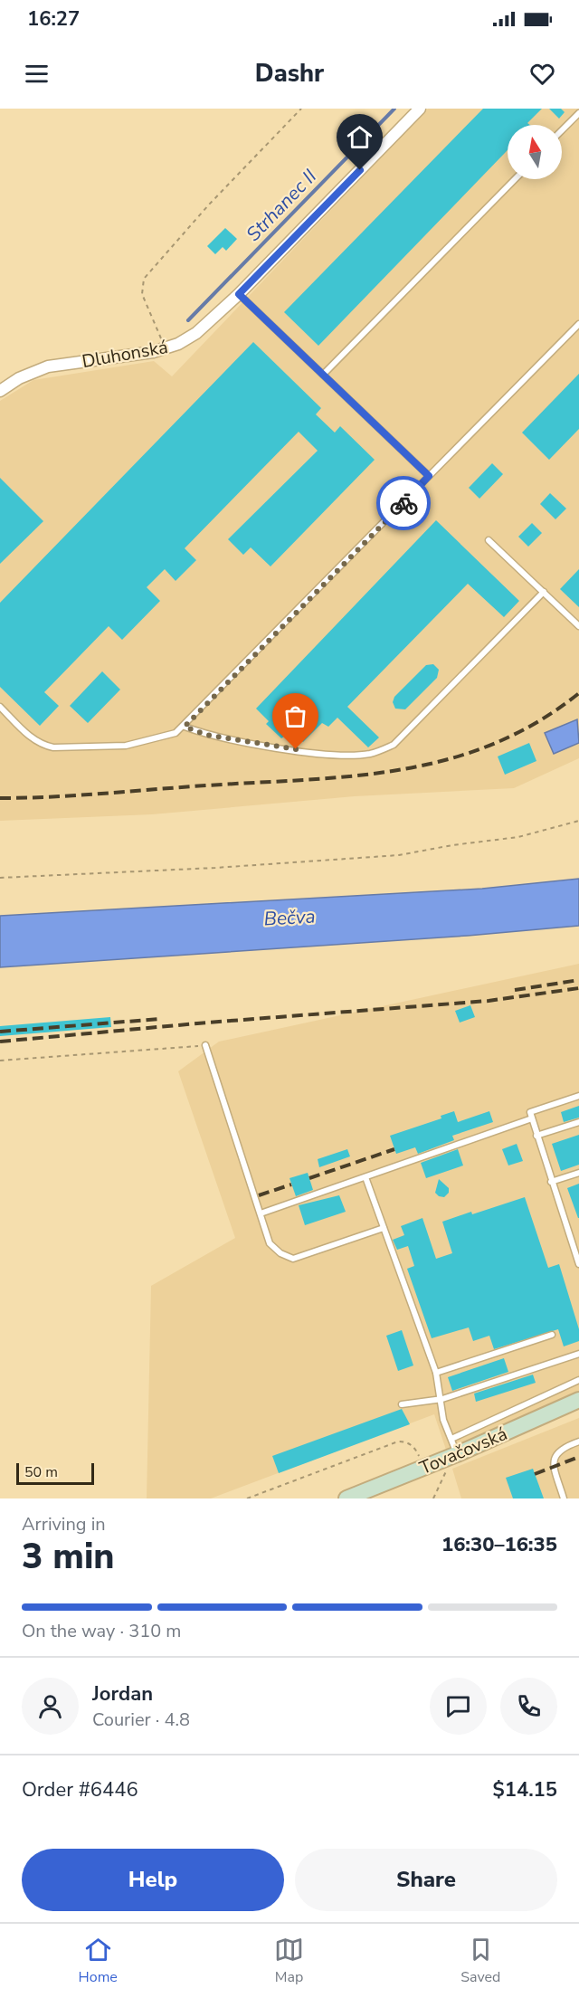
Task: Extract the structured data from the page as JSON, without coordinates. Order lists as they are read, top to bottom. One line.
{"streets":{"main road":["Tovačovská"],"street":["Dluhonská"]},"water":["Strhanec II","Bečva"],"scale_bar":"50 m","north":"top","page":{"status":"16:27","header":"Dashr","scale":"50 m","heading":["3 min","Arriving in","16:30–16:35"],"panel":["Jordan","Courier · 4.8","Order #6446","$14.15"],"bar":"On the way · 310 m","buttons":["Help","Share"],"tabs":["Home","Map","Saved"]}}
